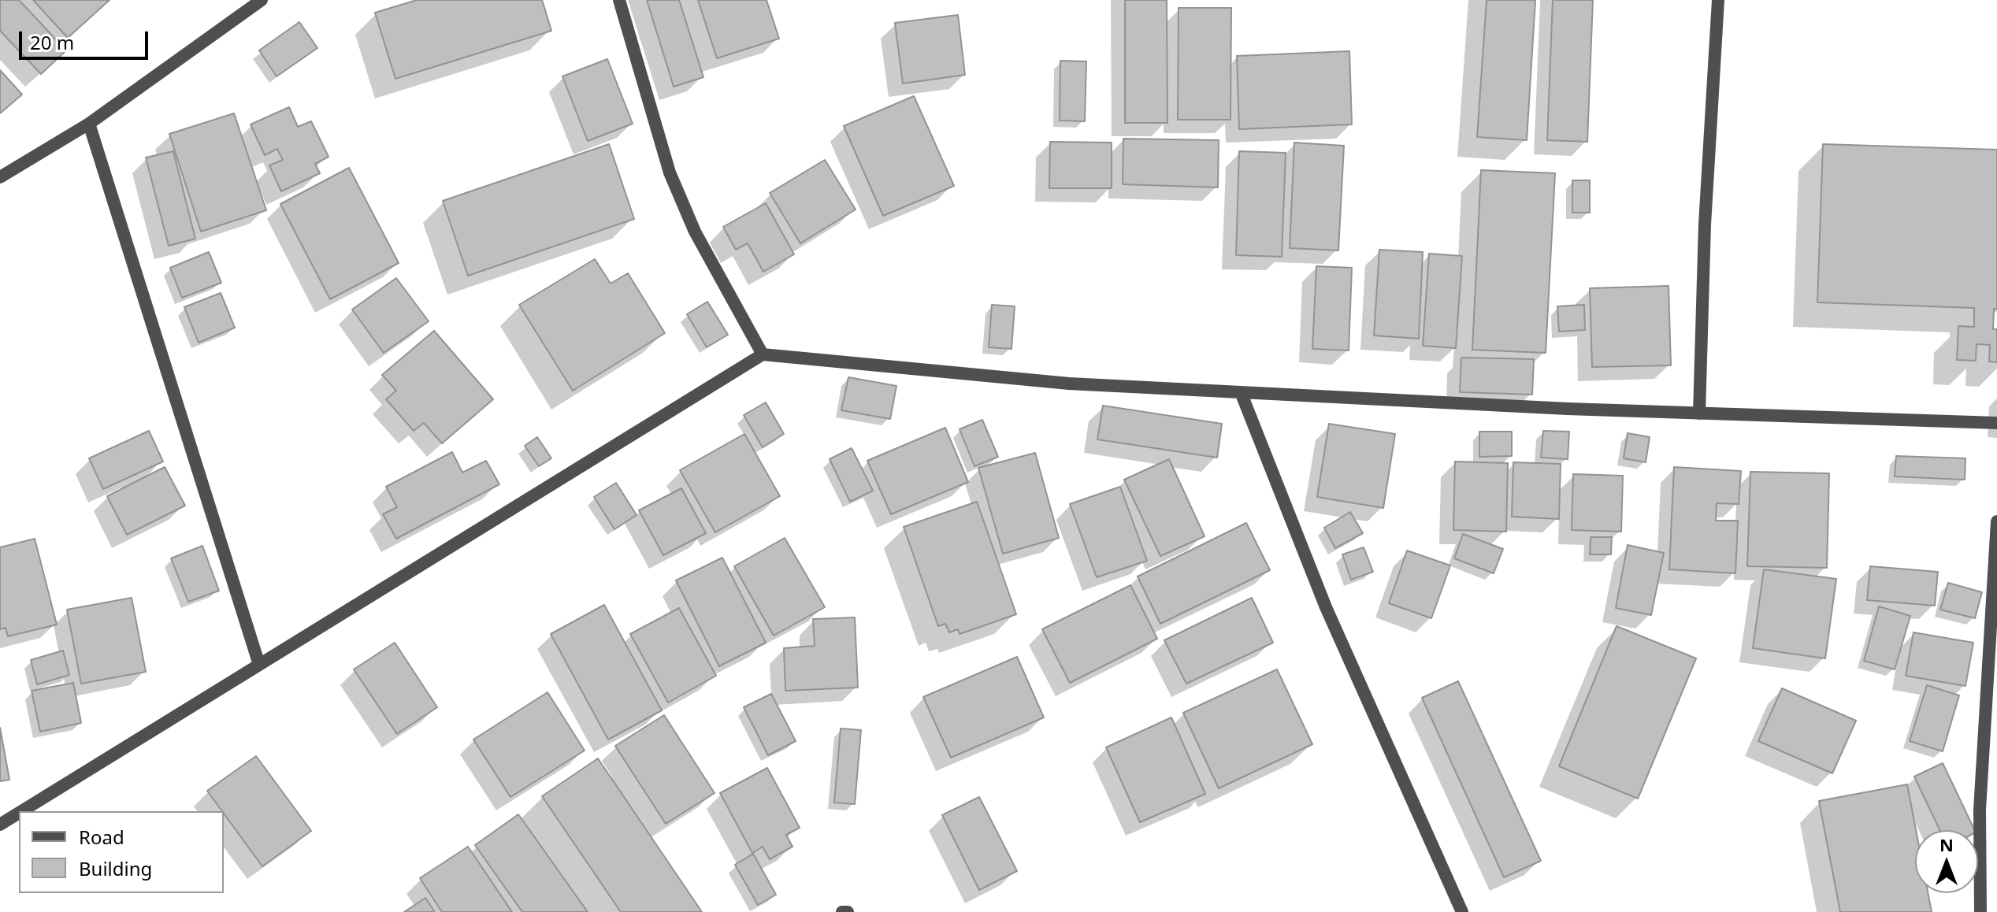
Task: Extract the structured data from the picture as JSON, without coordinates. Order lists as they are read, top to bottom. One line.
{"legend":["Road","Building"],"scale_bar":"20 m","north":"top"}
